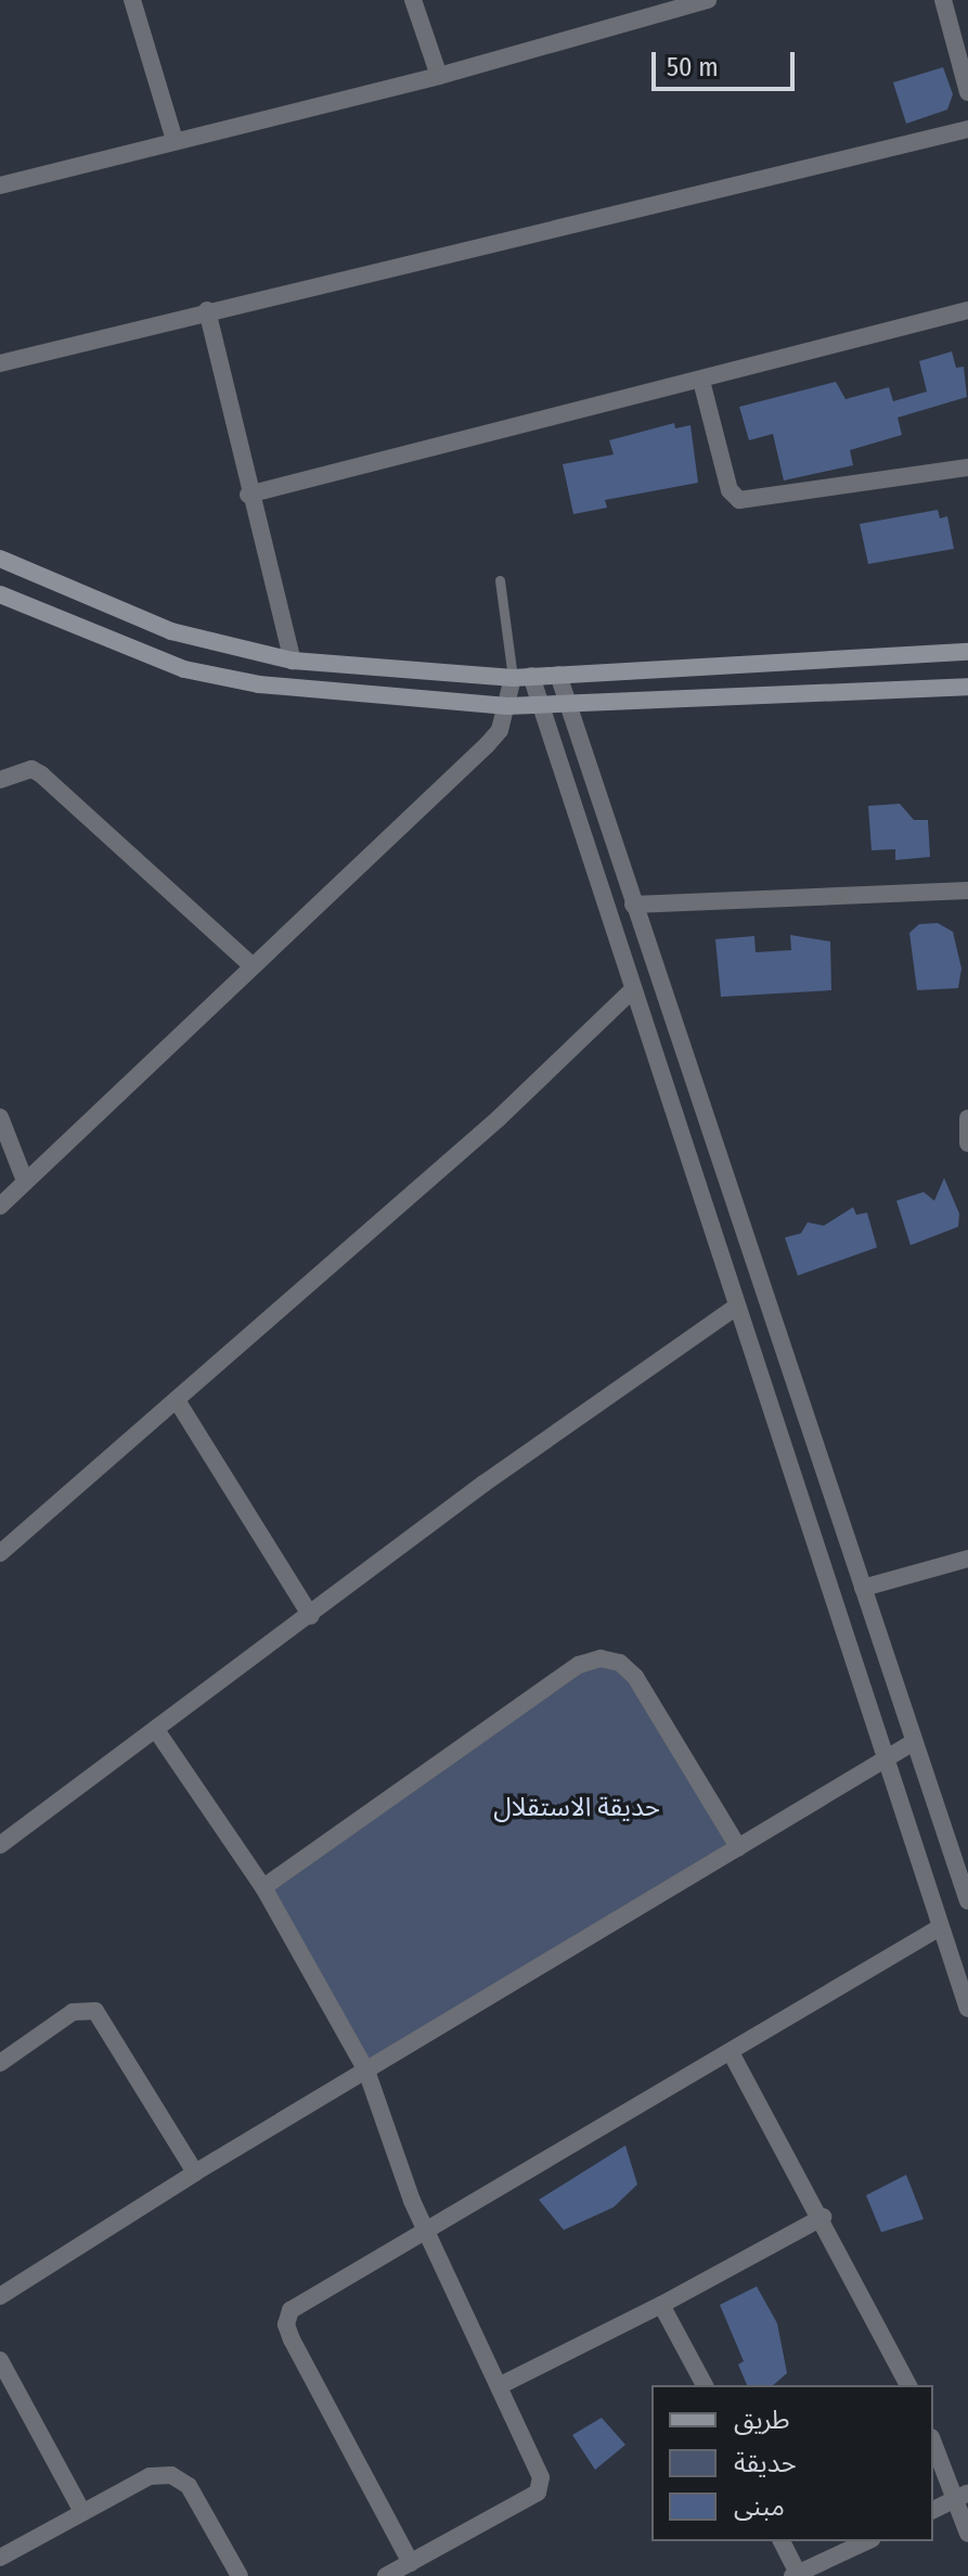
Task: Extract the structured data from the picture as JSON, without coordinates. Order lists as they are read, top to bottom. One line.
{"parks":["حديقة الاستقلال"],"legend":["طريق","حديقة","مبنى"],"scale_bar":"50 m"}
